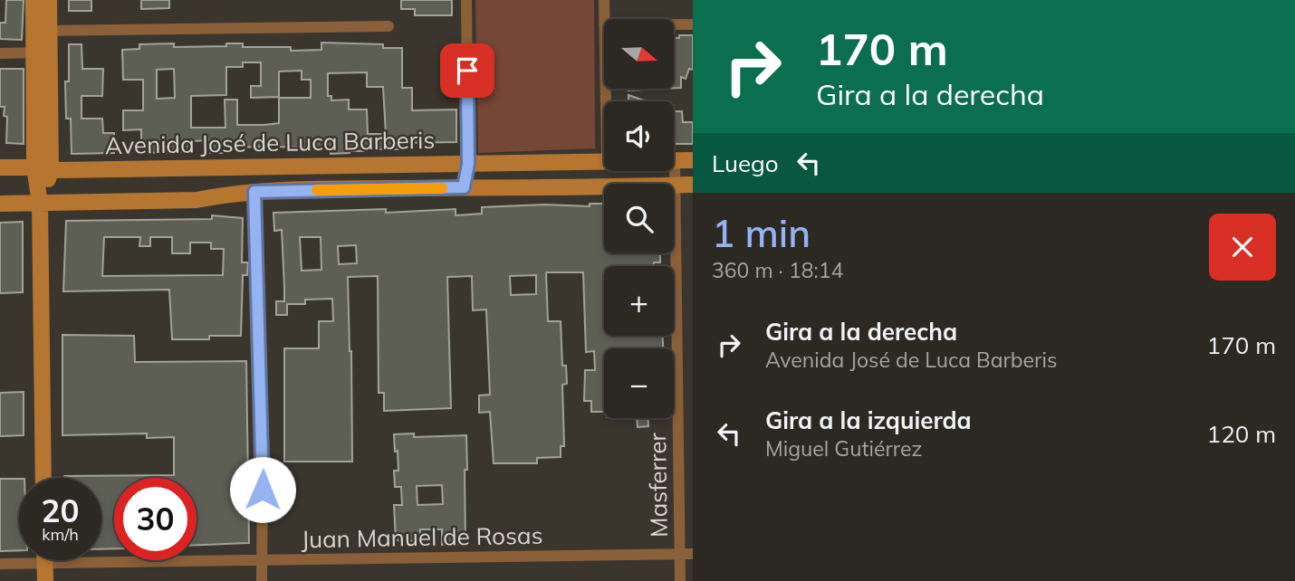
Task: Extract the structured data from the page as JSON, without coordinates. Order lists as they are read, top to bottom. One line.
{"streets":{"main road":["Avenida José de Luca Barberis"],"street":["Masferrer","Juan Manuel de Rosas"]},"crossings":[["Avenida José de Luca Barberis","Masferrer"],["Masferrer","Juan Manuel de Rosas"]],"north":"right","page":{"turn":["170 m","Gira a la derecha"],"map_buttons":["+","−"],"then":"Luego","heading":["1 min","360 m · 18:14"],"list":[{"name":"Gira a la derecha","note":"Avenida José de Luca Barberis","value":"170 m"},{"name":"Gira a la izquierda","note":"Miguel Gutiérrez","value":"120 m"}],"speed":"20 km/h","limit":"30"}}
